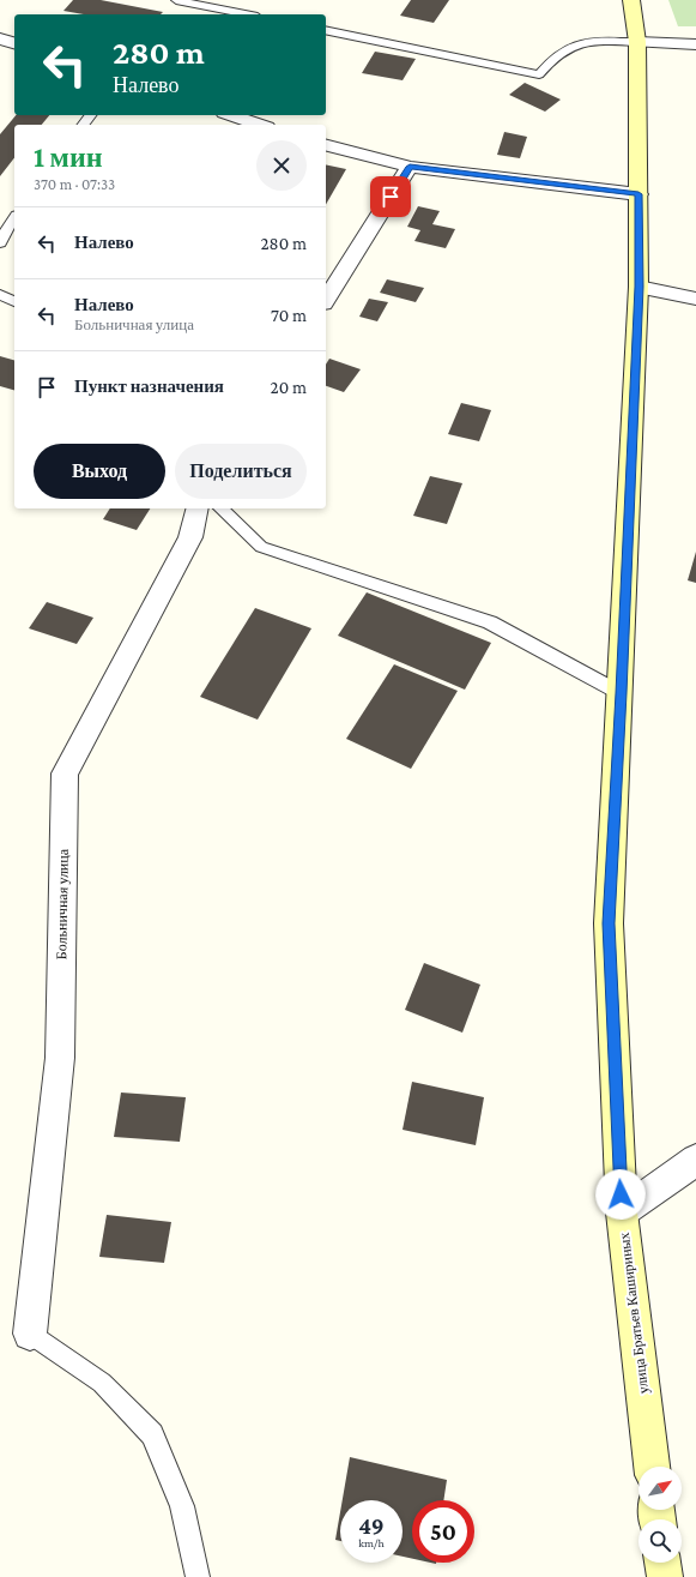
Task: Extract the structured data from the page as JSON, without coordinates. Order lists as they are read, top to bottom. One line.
{"streets":{"main road":["улица Братьев Кашириных"],"street":["Больничная улица"]},"north":"top right","page":{"turn":["280 m","Налево"],"heading":["1 мин","370 m · 07:33"],"list":[{"name":"Налево","value":"280 m"},{"name":"Налево","note":"Больничная улица","value":"70 m"},{"name":"Пункт назначения","value":"20 m"}],"buttons":["Выход","Поделиться"],"speed":"49 km/h","limit":"50"}}
